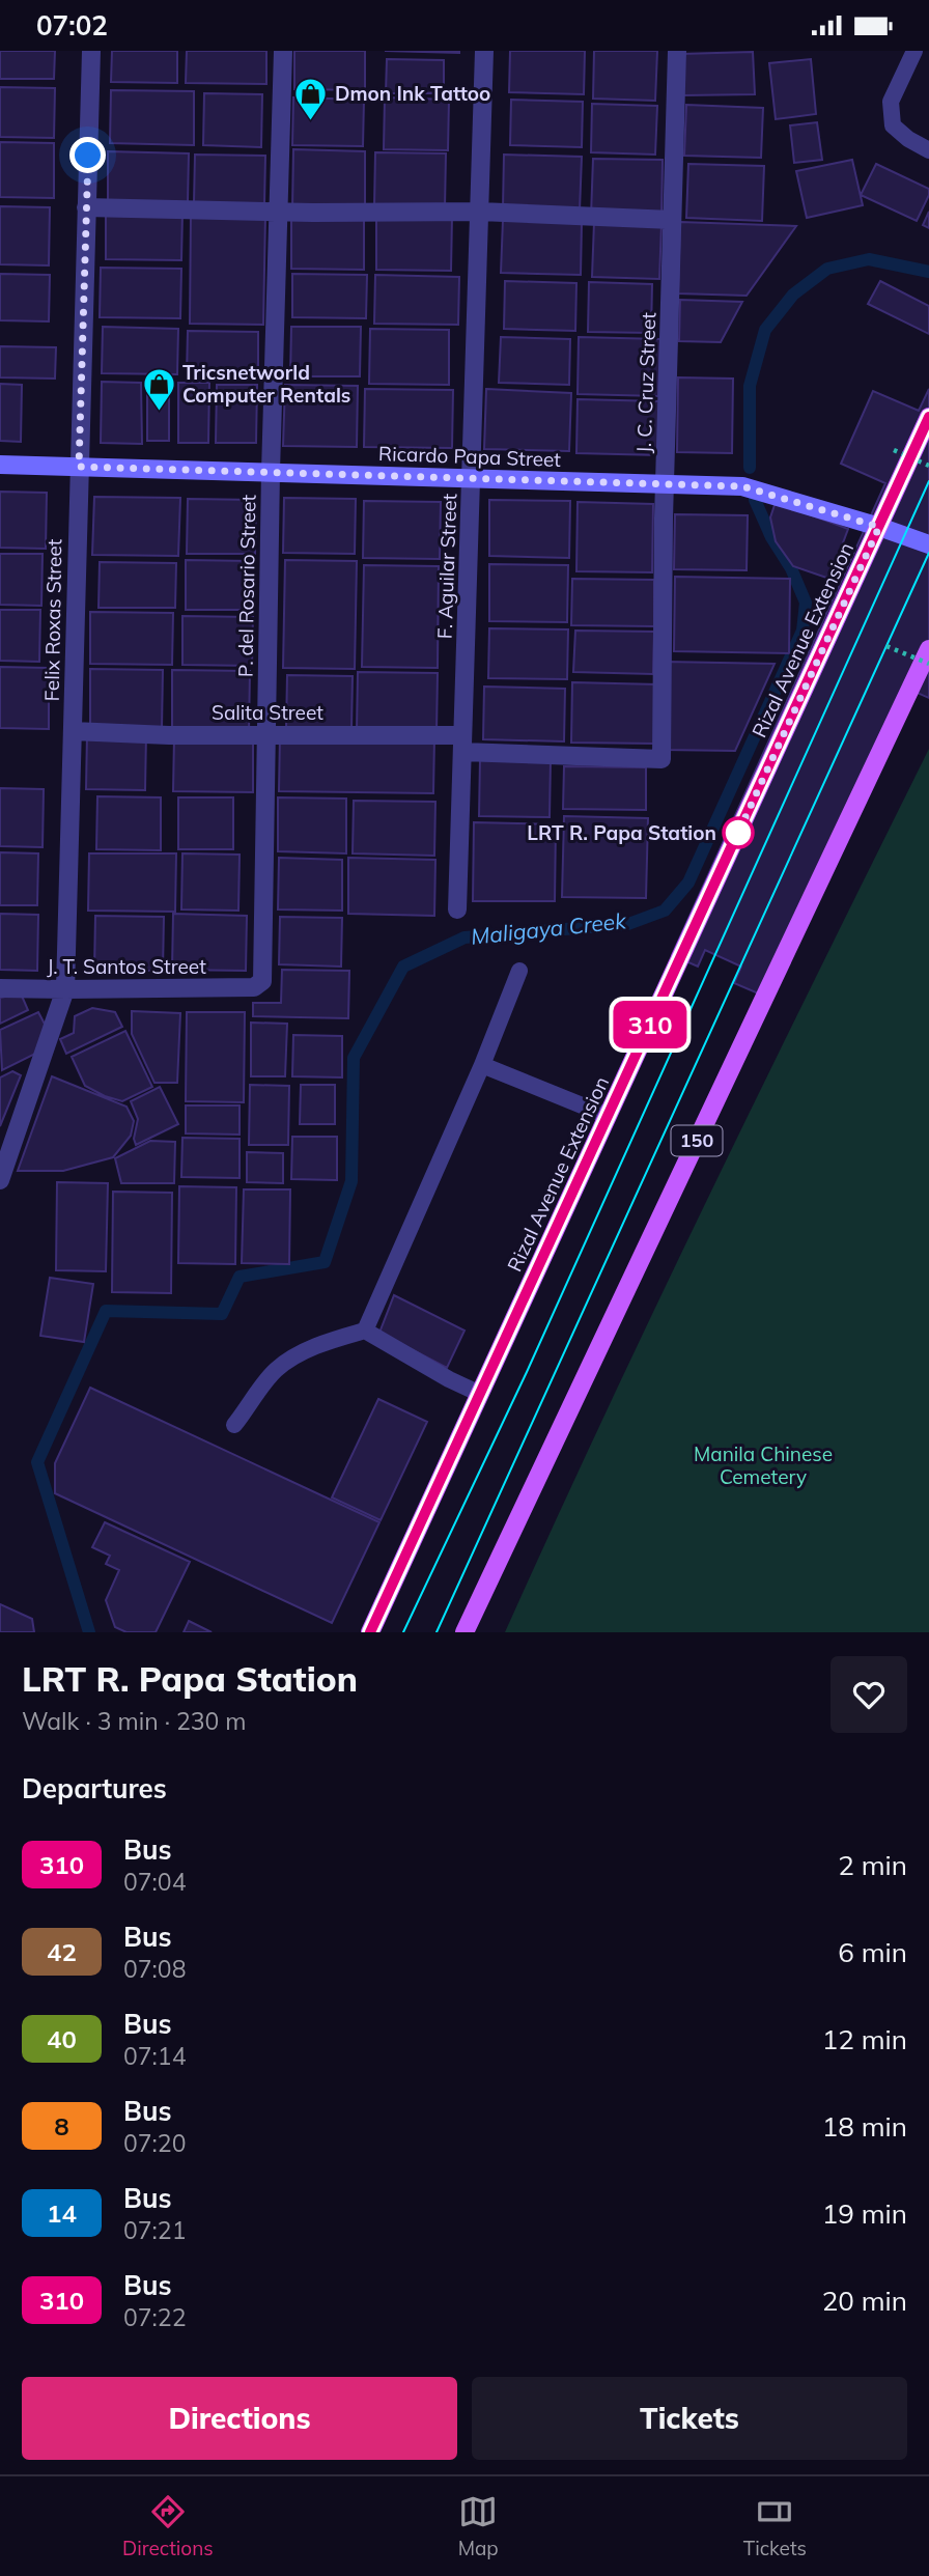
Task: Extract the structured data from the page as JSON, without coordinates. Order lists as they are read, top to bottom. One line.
{"streets":{"main road":["Rizal Avenue Extension","150"],"street":["J. C. Cruz Street","Ricardo Papa Street","F. Aguilar Street","P. del Rosario Street","Felix Roxas Street","Salita Street","J. T. Santos Street"]},"crossings":[["J. C. Cruz Street","Ricardo Papa Street"],["J. C. Cruz Street","Salita Street"],["Ricardo Papa Street","F. Aguilar Street"],["Ricardo Papa Street","P. del Rosario Street"],["Ricardo Papa Street","Felix Roxas Street"],["Ricardo Papa Street","Rizal Avenue Extension"],["F. Aguilar Street","Salita Street"],["P. del Rosario Street","Salita Street"],["P. del Rosario Street","J. T. Santos Street"],["Felix Roxas Street","Salita Street"],["Felix Roxas Street","J. T. Santos Street"]],"water":["Maligaya Creek"],"parks":["Manila Chinese Cemetery"],"places":{"shop":["Dmon Ink Tattoo","Tricsnetworld Computer Rentals"],"other":["LRT R. Papa Station"]},"lines":["bus line 310"],"page":{"status":"07:02","on_map":"310","heading":[["LRT R. Papa Station","Walk · 3 min · 230 m"],"Departures"],"list":[{"mark":"310","name":"Bus","note":"07:04","value":"2 min"},{"mark":"42","name":"Bus","note":"07:08","value":"6 min"},{"mark":"40","name":"Bus","note":"07:14","value":"12 min"},{"mark":"8","name":"Bus","note":"07:20","value":"18 min"},{"mark":"14","name":"Bus","note":"07:21","value":"19 min"},{"mark":"310","name":"Bus","note":"07:22","value":"20 min"}],"buttons":["Directions","Tickets"],"tabs":["Directions","Map","Tickets"]}}
